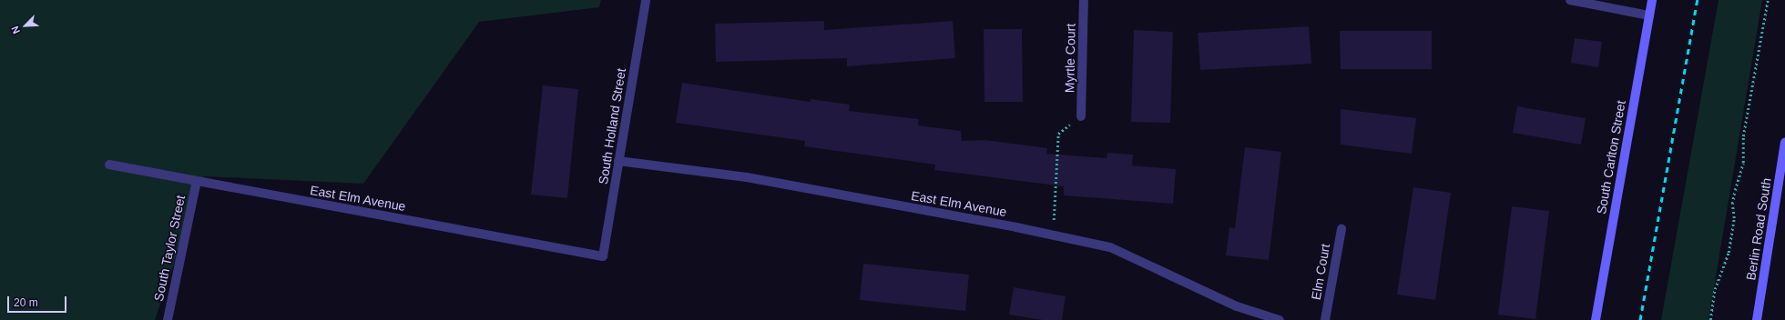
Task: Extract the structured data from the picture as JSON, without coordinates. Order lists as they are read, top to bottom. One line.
{"streets":{"street":["Myrtle Court","South Holland Street","South Carlton Street","East Elm Avenue","Berlin Road South","South Taylor Street","Elm Court"]},"crossings":[["South Holland Street","East Elm Avenue"],["East Elm Avenue","South Taylor Street"]],"scale_bar":"20 m","north":"bottom left"}
